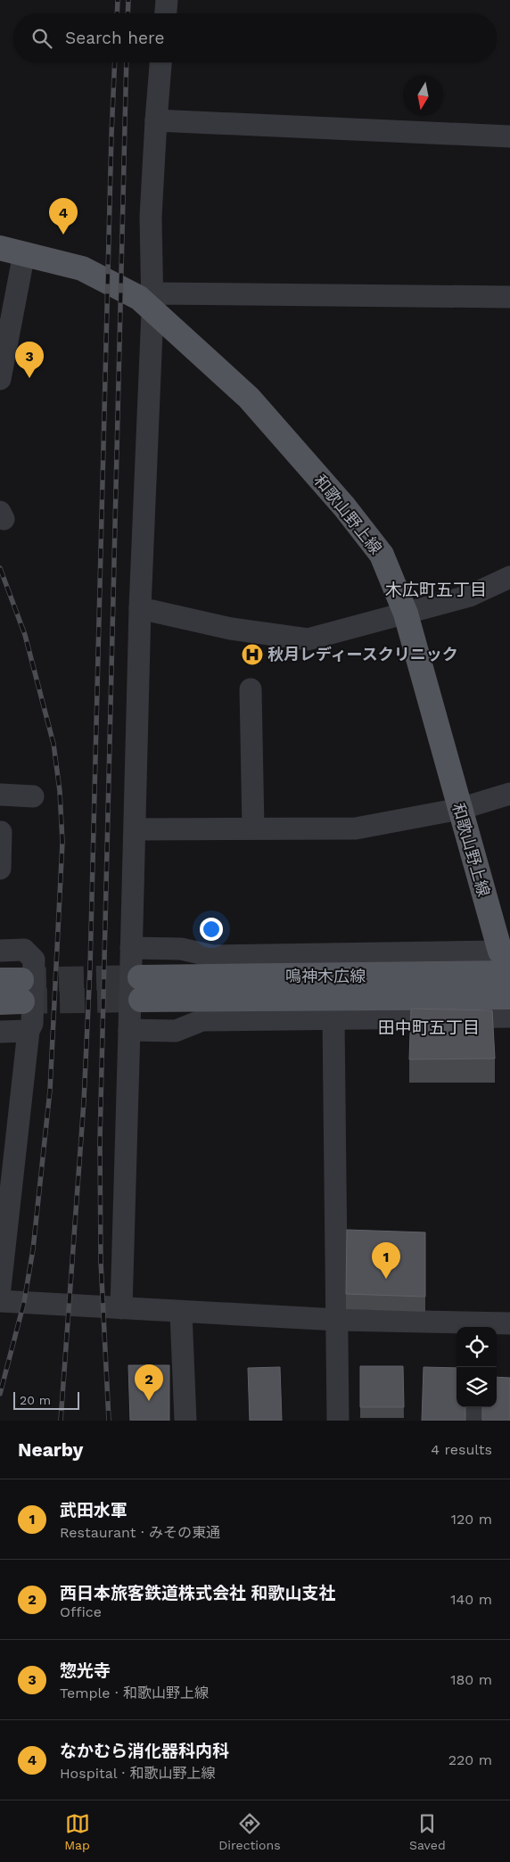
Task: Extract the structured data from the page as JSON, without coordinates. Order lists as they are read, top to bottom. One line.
{"streets":{"main road":["和歌山野上線","鳴神木広線"]},"districts":["木広町五丁目","田中町五丁目"],"places":{"hospital":["秋月レディースクリニック"]},"scale_bar":"20 m","north":"bottom","page":{"search":"Search here","pins":["4","3","1","2"],"scale":"20 m","heading":["Nearby","4 results"],"list":[{"mark":"1","name":"武田水軍","note":"Restaurant · みその東通","value":"120 m"},{"mark":"2","name":"西日本旅客鉄道株式会社 和歌山支社","note":"Office","value":"140 m"},{"mark":"3","name":"惣光寺","note":"Temple · 和歌山野上線","value":"180 m"},{"mark":"4","name":"なかむら消化器科内科","note":"Hospital · 和歌山野上線","value":"220 m"}],"nav":["Map","Directions","Saved"]}}
